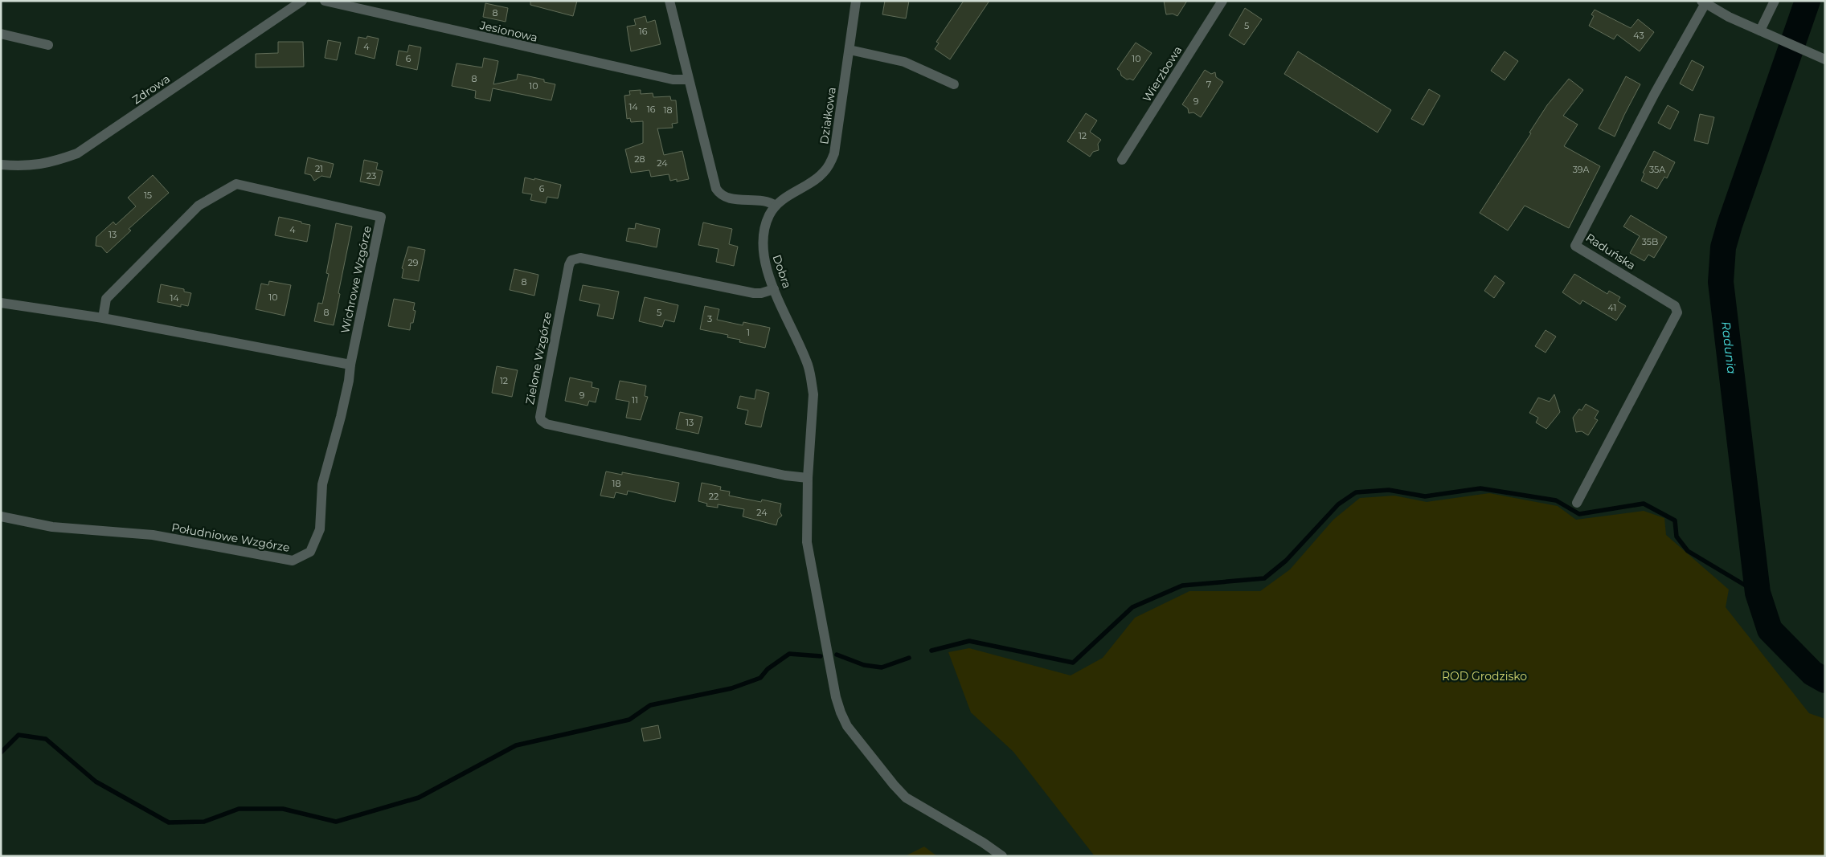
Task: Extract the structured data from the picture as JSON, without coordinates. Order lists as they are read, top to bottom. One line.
{"streets":{"street":["Jesionowa","Wierzbowa","Zdrowa","Działkowa","Raduńska","Dobra","Wichrowe Wzgórze","Zielone Wzgórze","Południowe Wzgórze"]},"crossings":[["Działkowa","Dobra"],["Dobra","Zielone Wzgórze"],["Wichrowe Wzgórze","Południowe Wzgórze"]],"water":["Radunia"],"parks":["ROD Grodzisko"],"house_numbers":["8","5","16","43","4","6","10","8","7","10","9","14","16","18","12","28","24","21","39A","35A","23","6","15","4","13","35B","29","8","10","14","41","8","5","3","1","12","9","11","13","18","22","24"]}
